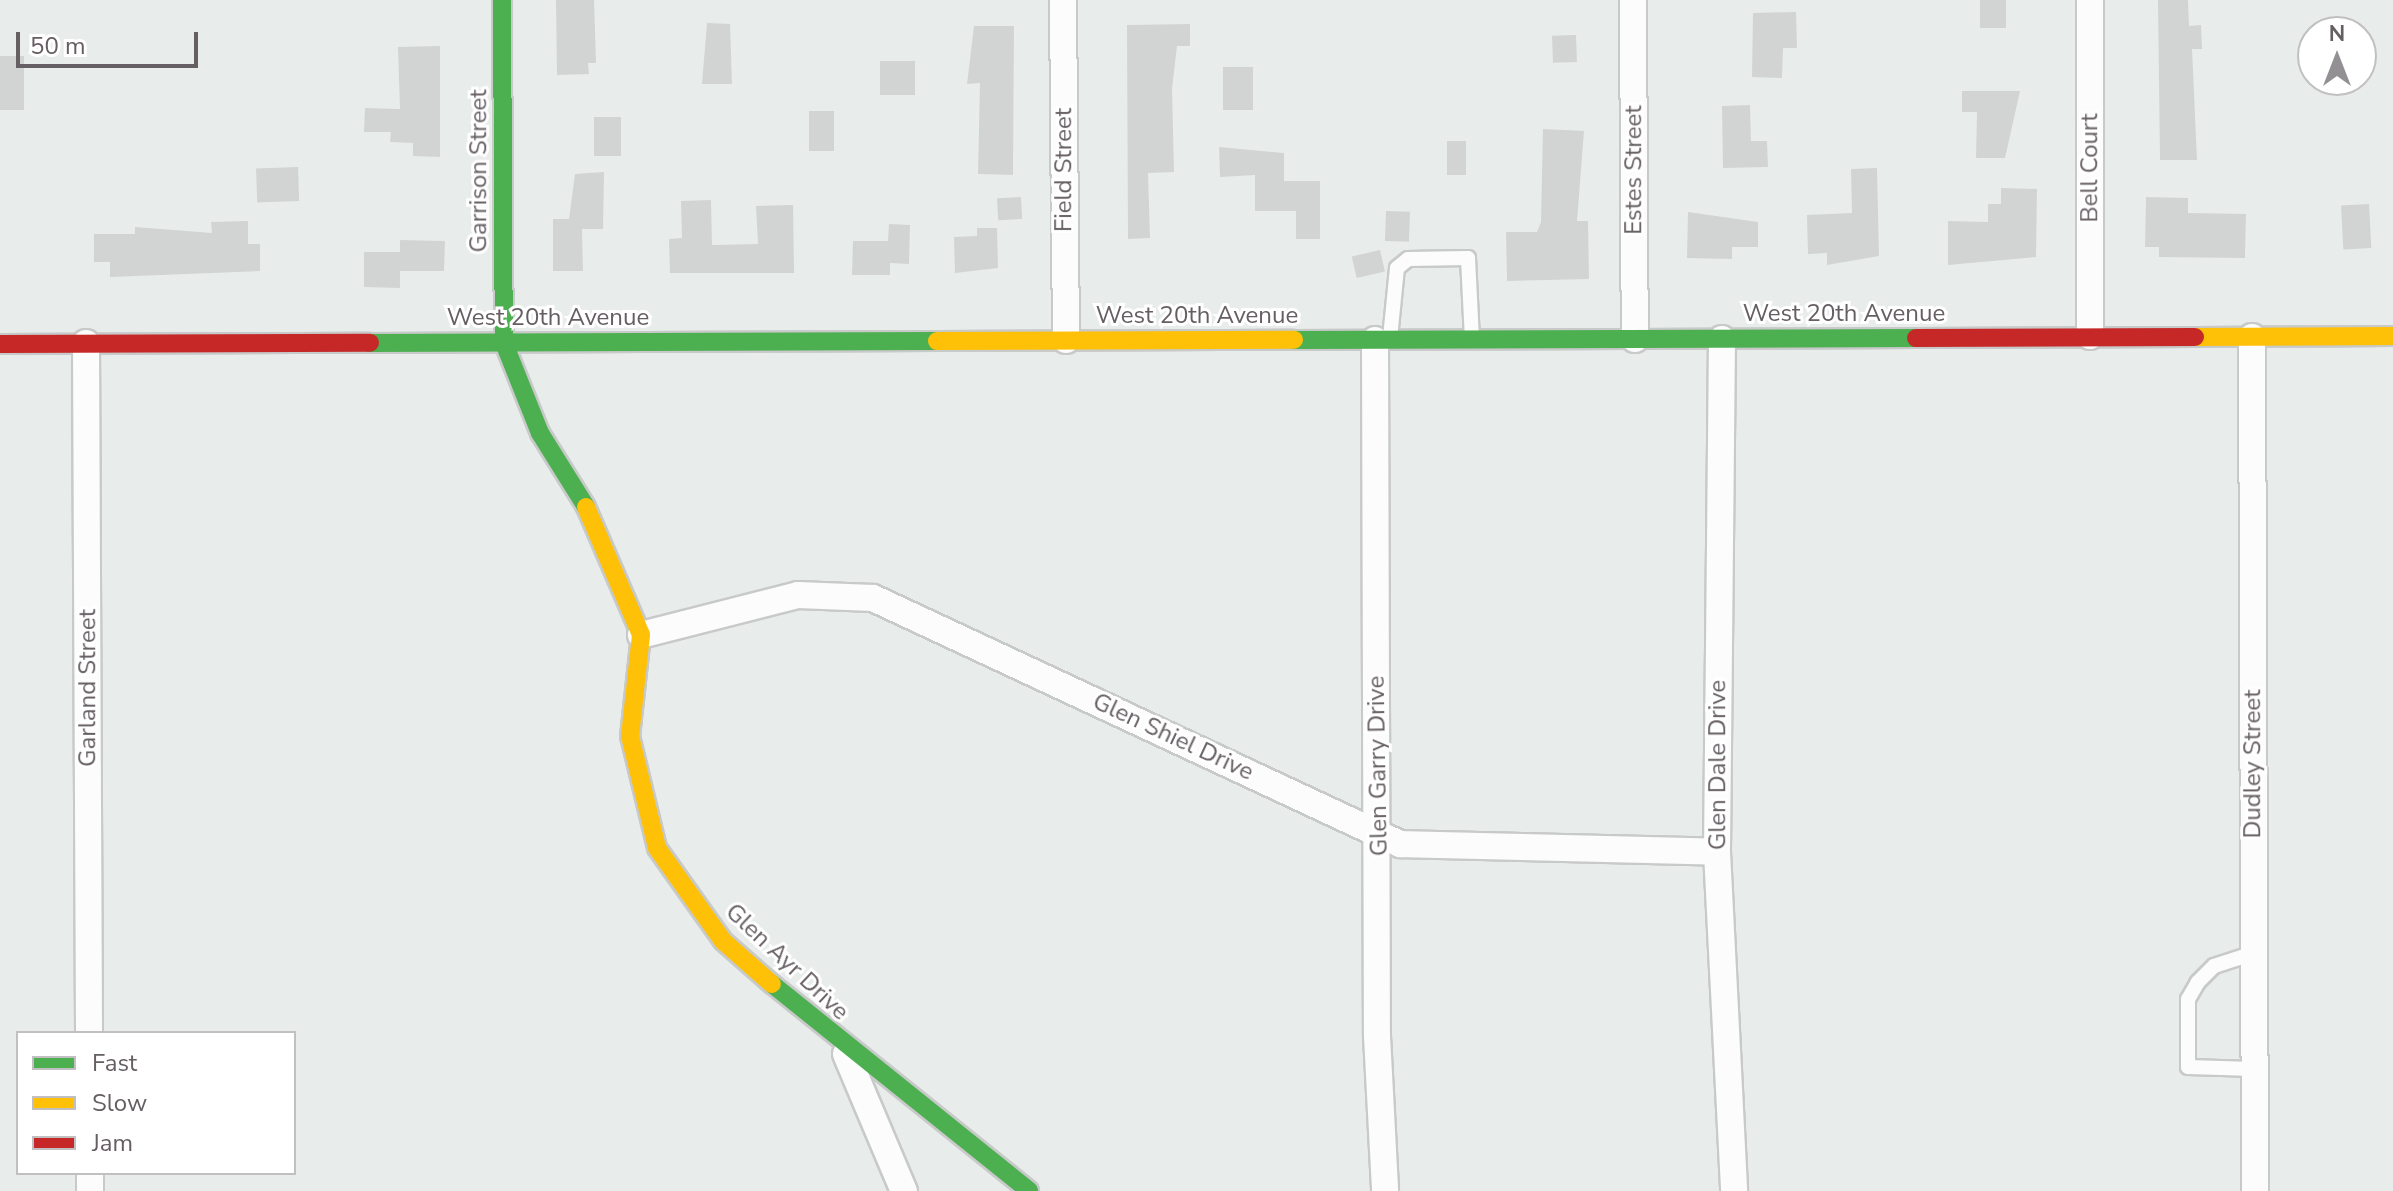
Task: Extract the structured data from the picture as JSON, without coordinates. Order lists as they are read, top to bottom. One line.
{"streets":{"street":["Bell Court","Field Street","Estes Street","Garrison Street","West 20th Avenue","Garland Street","Glen Shiel Drive","Dudley Street","Glen Dale Drive","Glen Garry Drive","Glen Ayr Drive"]},"crossings":[["Bell Court","West 20th Avenue"],["Field Street","West 20th Avenue"],["Estes Street","West 20th Avenue"],["Garrison Street","West 20th Avenue"],["Garrison Street","Glen Ayr Drive"],["West 20th Avenue","Garland Street"],["West 20th Avenue","Dudley Street"],["West 20th Avenue","Glen Dale Drive"],["West 20th Avenue","Glen Garry Drive"],["West 20th Avenue","Glen Ayr Drive"],["Glen Shiel Drive","Glen Dale Drive"],["Glen Shiel Drive","Glen Garry Drive"],["Glen Shiel Drive","Glen Ayr Drive"]],"legend":["Fast","Slow","Jam"],"scale_bar":"50 m","north":"top"}
